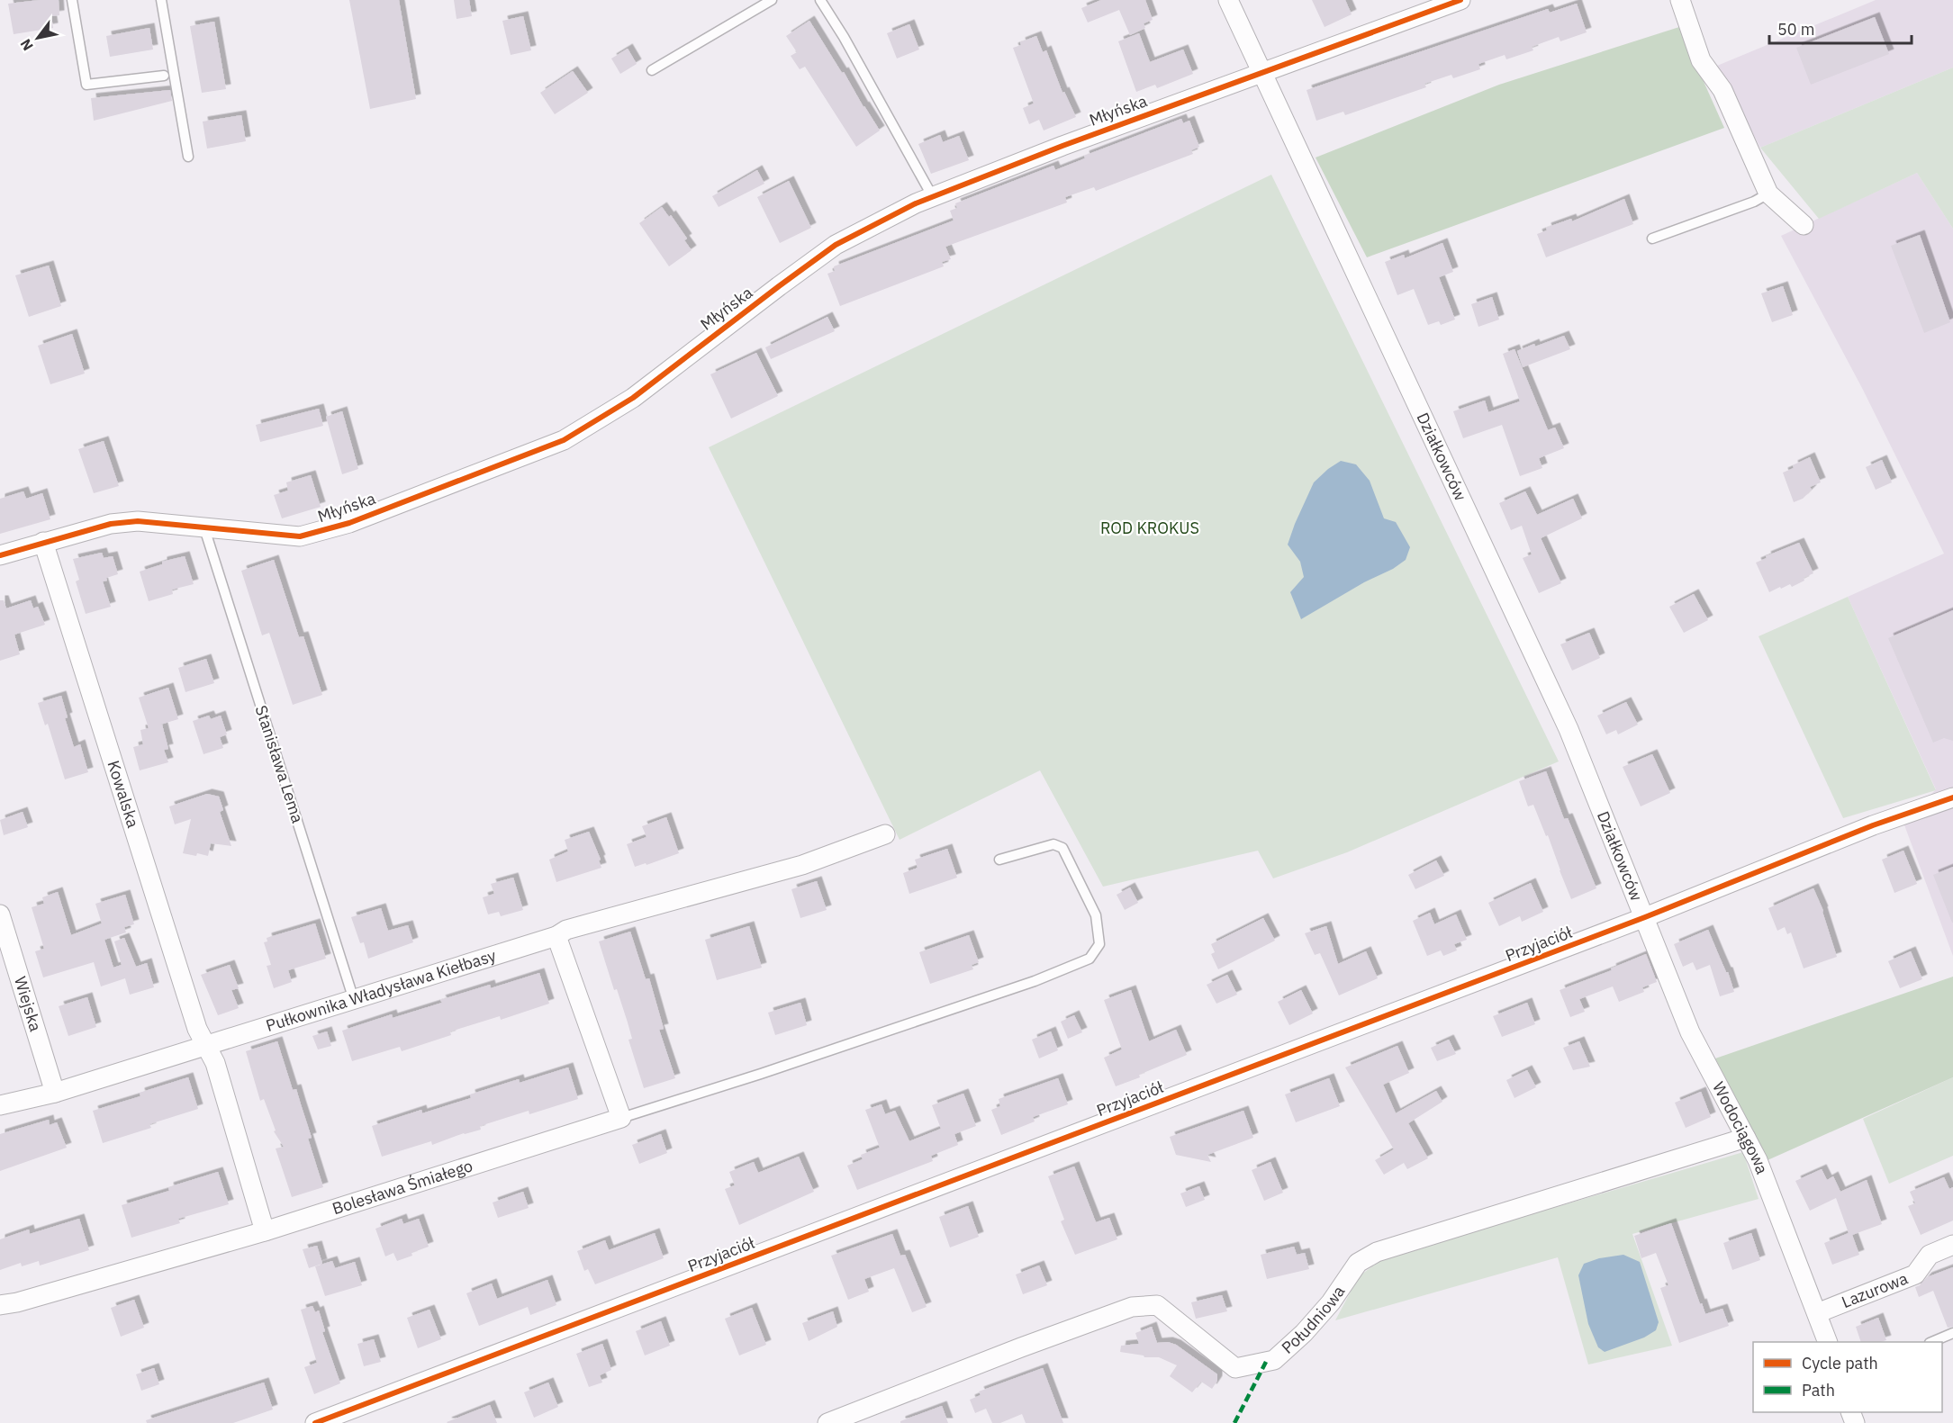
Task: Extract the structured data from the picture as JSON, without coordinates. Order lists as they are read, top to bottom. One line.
{"streets":{"street":["Młyńska","Działkowców","Kowalska","Przyjaciół","Pułkownika Władysława Kiełbasy","Wiejska","Wodociągowa","Bolesława Śmiałego","Lazurowa","Południowa"],"lane":["Stanisława Lema"]},"crossings":[["Młyńska","Działkowców"],["Młyńska","Stanisława Lema"],["Młyńska","Kowalska"],["Działkowców","Przyjaciół"],["Działkowców","Wodociągowa"],["Stanisława Lema","Pułkownika Władysława Kiełbasy"],["Kowalska","Pułkownika Władysława Kiełbasy"],["Przyjaciół","Wodociągowa"],["Pułkownika Władysława Kiełbasy","Wiejska"],["Wodociągowa","Lazurowa"],["Wodociągowa","Południowa"]],"parks":["ROD KROKUS"],"legend":["Cycle path","Path"],"scale_bar":"50 m","north":"bottom left"}
